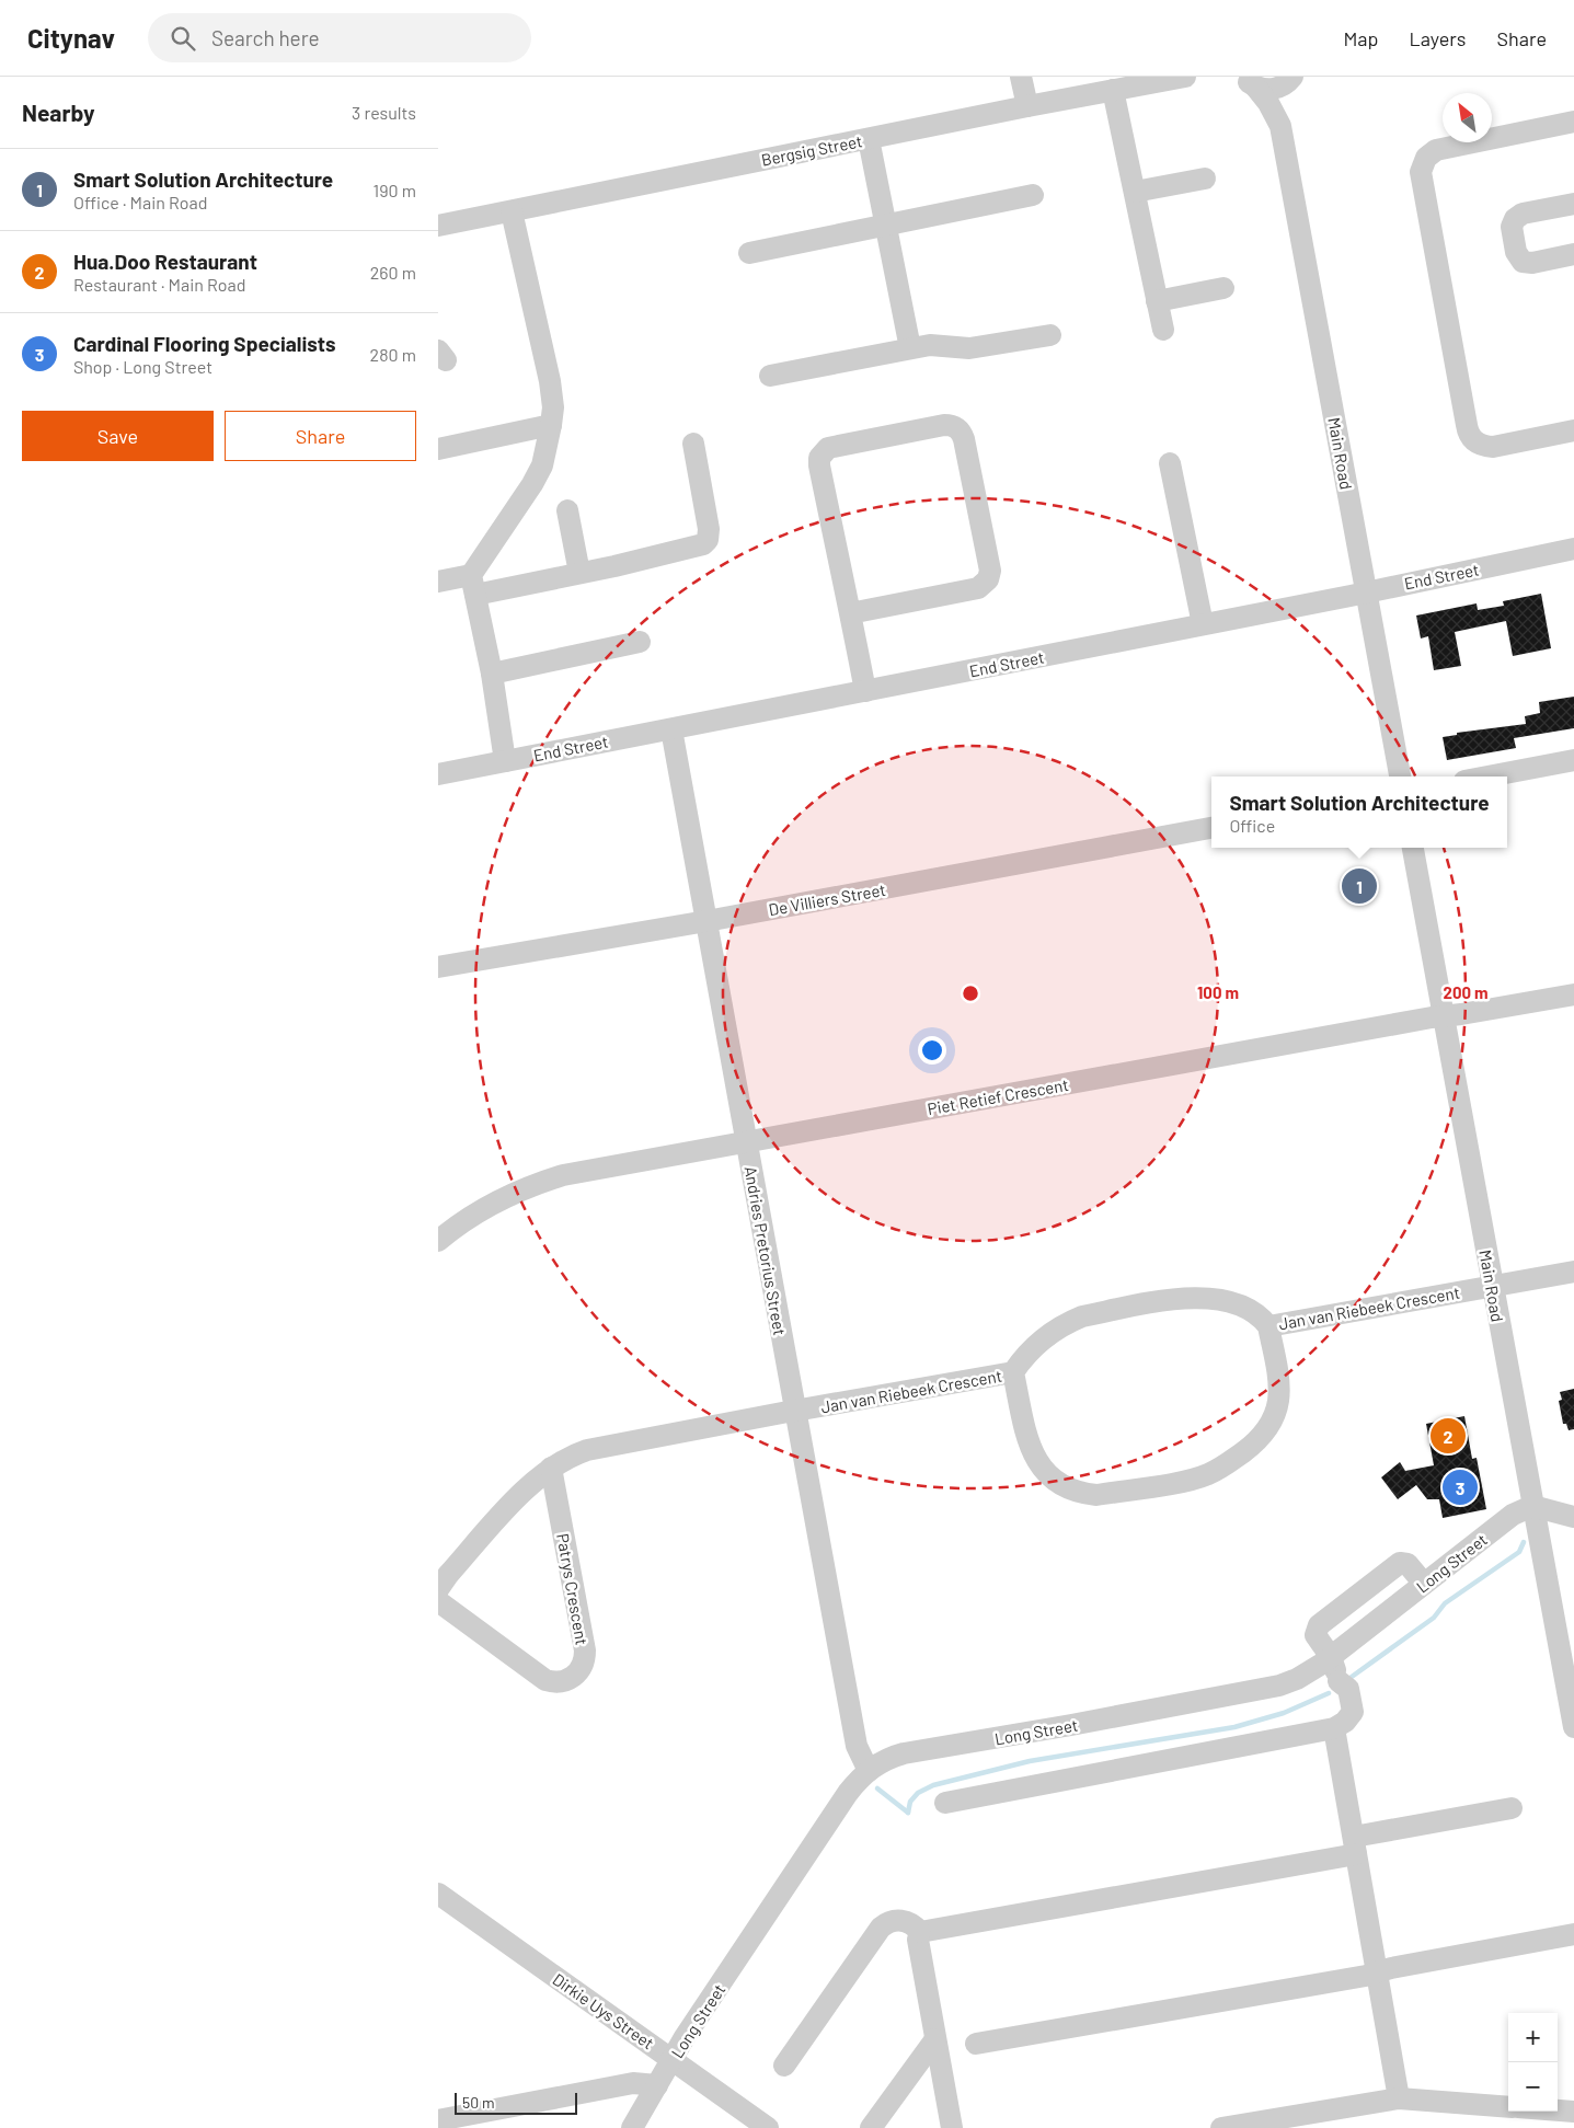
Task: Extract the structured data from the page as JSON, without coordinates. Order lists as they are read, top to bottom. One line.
{"streets":{"street":["Bergsig Street","Main Road","End Street","De Villiers Street","Piet Retief Crescent","Andries Pretorius Street","Jan van Riebeek Crescent","Long Street","Patrys Crescent","Dirkie Uys Street"]},"crossings":[["Main Road","End Street"],["Main Road","Piet Retief Crescent"],["Main Road","Jan van Riebeek Crescent"],["Main Road","Long Street"],["End Street","Andries Pretorius Street"],["De Villiers Street","Andries Pretorius Street"],["Piet Retief Crescent","Andries Pretorius Street"],["Andries Pretorius Street","Jan van Riebeek Crescent"],["Andries Pretorius Street","Long Street"],["Jan van Riebeek Crescent","Patrys Crescent"],["Long Street","Dirkie Uys Street"]],"scale_bar":"50 m","north":"top left","page":{"header":"Citynav","search":"Search here","nav":["Map","Layers","Share"],"heading":["Nearby","3 results"],"list":[{"mark":"1","name":"Smart Solution Architecture","note":"Office · Main Road","value":"190 m"},{"mark":"2","name":"Hua.Doo Restaurant","note":"Restaurant · Main Road","value":"260 m"},{"mark":"3","name":"Cardinal Flooring Specialists","note":"Shop · Long Street","value":"280 m"}],"buttons":["Save","Share"],"popup":["Smart Solution Architecture","Office"],"pins":["1","2","3"],"map_buttons":["+","−"],"scale":"50 m"},"rings":["100 m","200 m"]}
